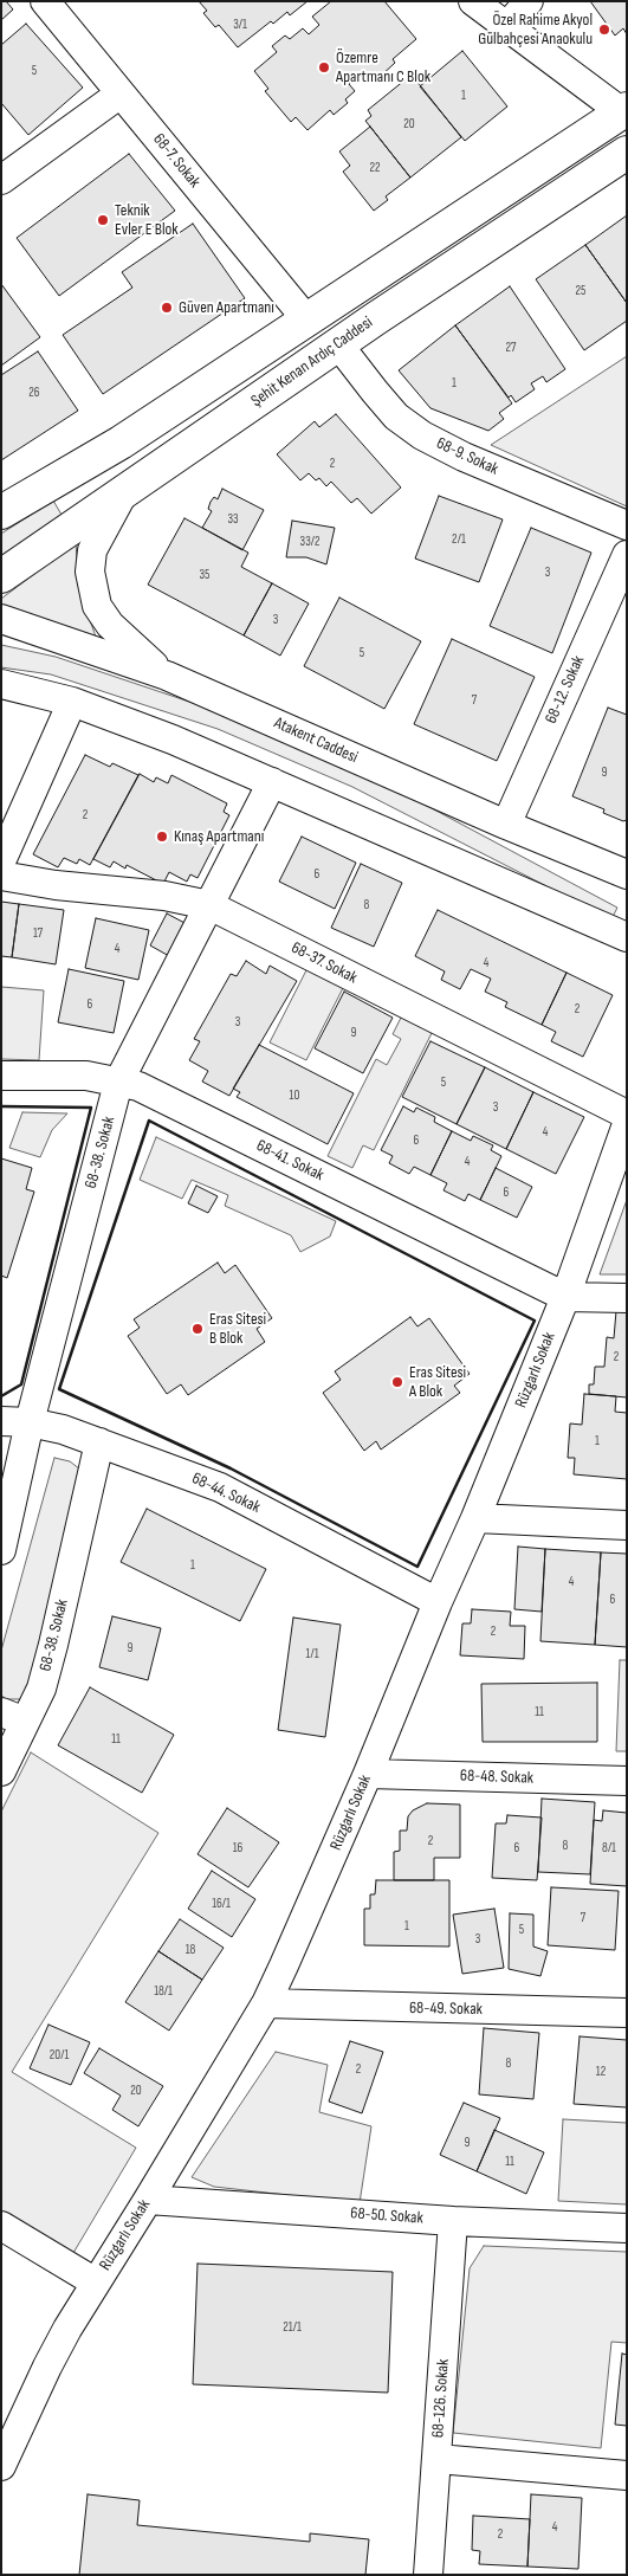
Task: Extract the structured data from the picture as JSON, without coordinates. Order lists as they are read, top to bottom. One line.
{"streets":{"street":["68-7. Sokak","Şehit Kenan Ardıç Caddesi","68-9. Sokak","68-12. Sokak","Atakent Caddesi","68-37. Sokak","68-38. Sokak","68-41. Sokak","Rüzgarlı Sokak","68-44. Sokak","68-48. Sokak","68-49. Sokak","68-50. Sokak","68-126. Sokak"]},"crossings":[["Şehit Kenan Ardıç Caddesi","68-9. Sokak"],["68-12. Sokak","Atakent Caddesi"],["68-37. Sokak","68-38. Sokak"],["68-38. Sokak","68-41. Sokak"],["68-38. Sokak","68-44. Sokak"],["68-41. Sokak","Rüzgarlı Sokak"],["Rüzgarlı Sokak","68-44. Sokak"],["Rüzgarlı Sokak","68-48. Sokak"],["Rüzgarlı Sokak","68-49. Sokak"],["Rüzgarlı Sokak","68-50. Sokak"],["68-50. Sokak","68-126. Sokak"]],"places":["Özel Rahime Akyol Gülbahçesi Anaokulu","Özemre Apartmanı C Blok","Teknik Evler E Blok","Güven Apartmanı","Kınaş Apartmanı","Eras Sitesi B Blok","Eras Sitesi A Blok"],"house_numbers":["3/1","5","1","20","22","25","27","1","26","2","33","2/1","33/2","3","35","3","5","7","9","2","6","8","17","4","4","6","2","3","9","5","10","3","4","6","4","6","2","1","1","4","6","2","9","1/1","11","11","2","8","16","6","8/1","16/1","7","1","5","3","18","18/1","20/1","8","2","12","20","9","11","21/1","4","2"]}
